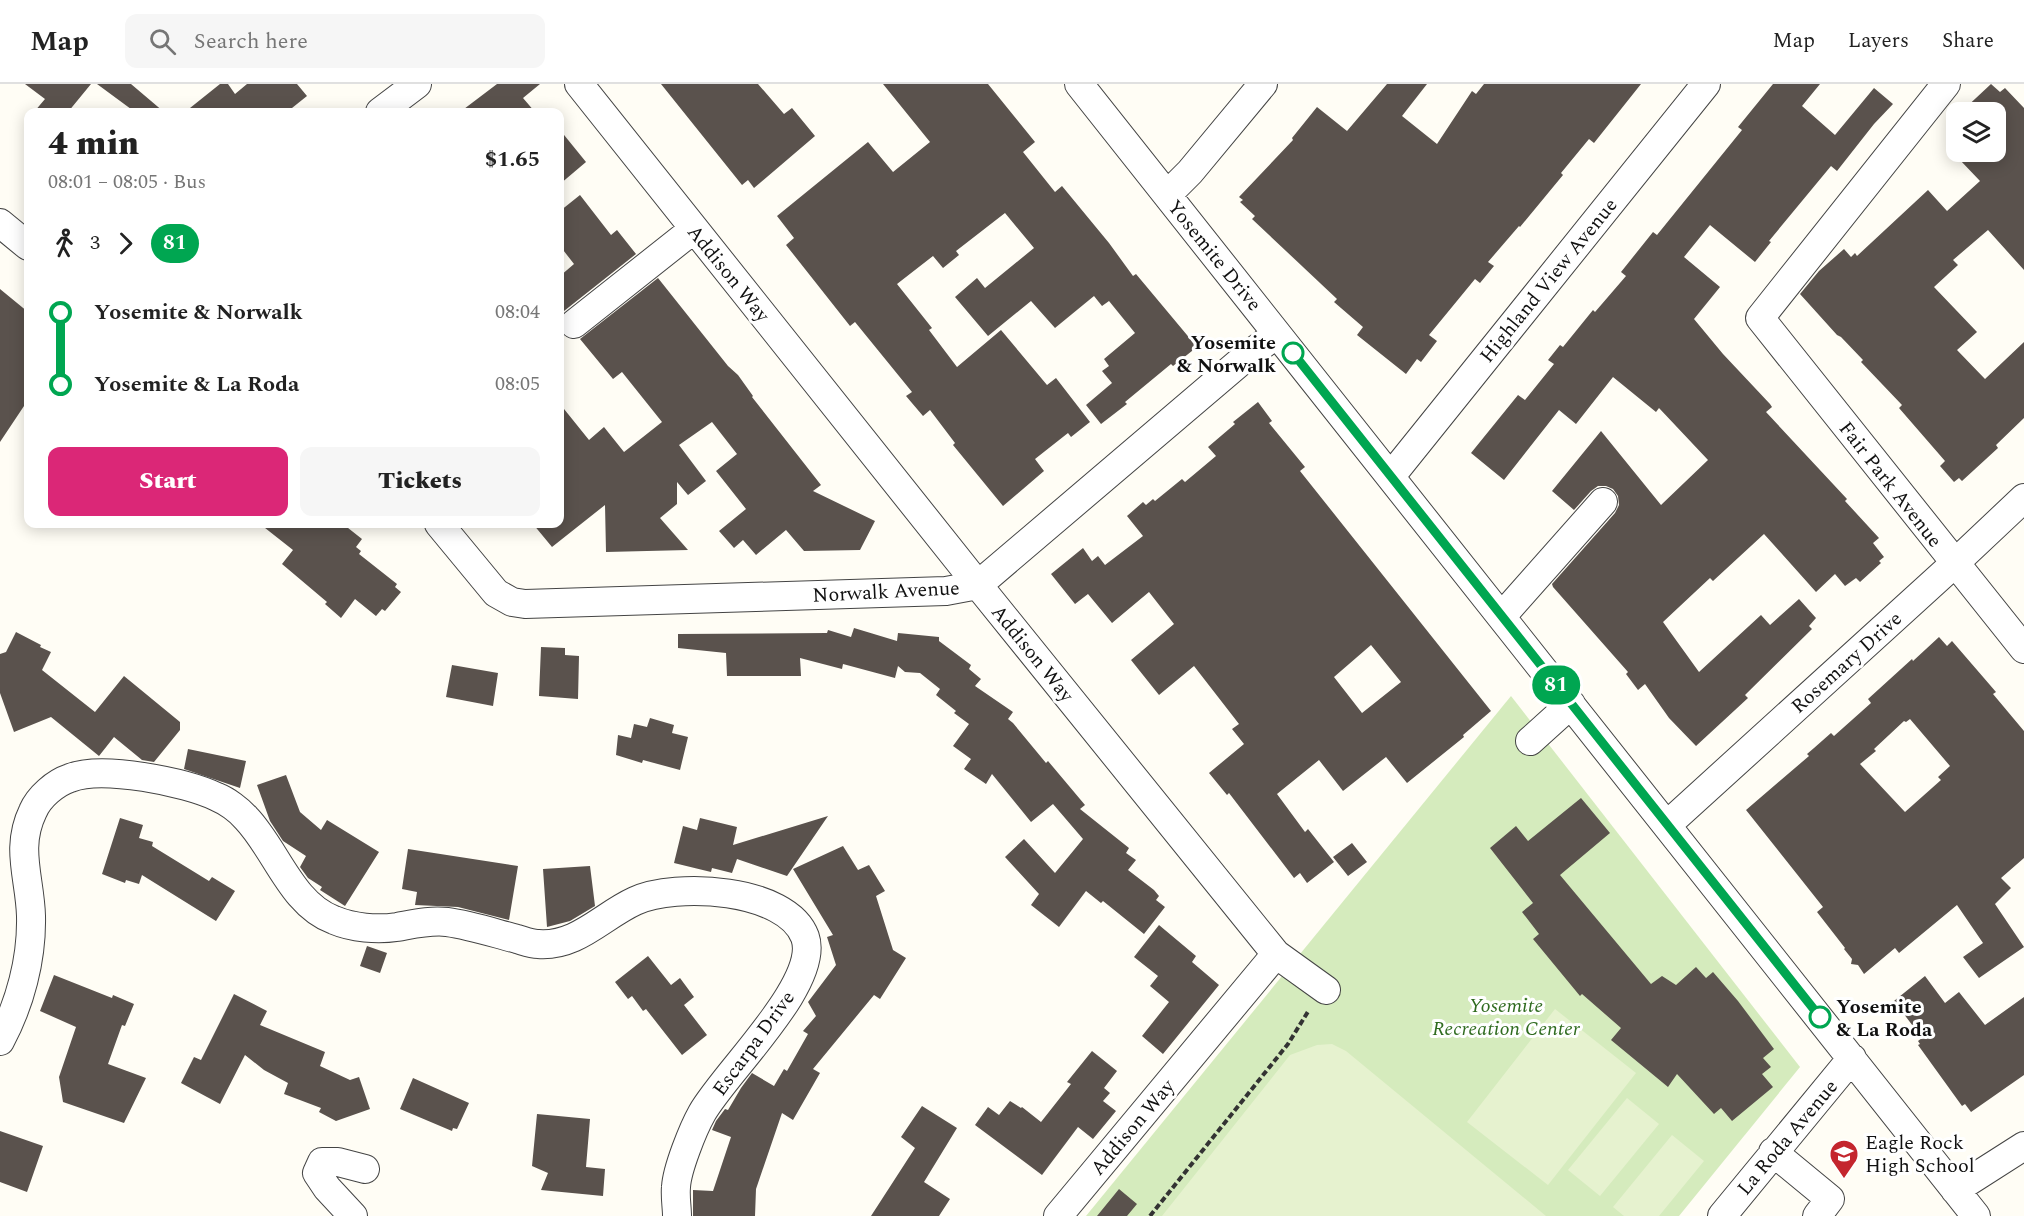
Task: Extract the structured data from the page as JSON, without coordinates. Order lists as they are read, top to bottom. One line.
{"streets":{"street":["Yosemite Drive","Addison Way","Highland View Avenue","Fair Park Avenue","Norwalk Avenue","Rosemary Drive","Escarpa Drive","La Roda Avenue"]},"crossings":[["Yosemite Drive","Highland View Avenue"],["Yosemite Drive","Norwalk Avenue"],["Yosemite Drive","Rosemary Drive"],["Yosemite Drive","La Roda Avenue"],["Addison Way","Norwalk Avenue"],["Fair Park Avenue","Rosemary Drive"]],"parks":["Yosemite Recreation Center"],"places":{"other":["Yosemite & Norwalk","Yosemite & La Roda"],"school or university":["Eagle Rock High School"]},"lines":["bus line 81"],"page":{"header":"Map","search":"Search here","nav":["Map","Layers","Share"],"on_map":"81","heading":["4 min","08:01 – 08:05 · Bus","$1.65"],"legs":["3","81"],"list":[{"name":"Yosemite & Norwalk","value":"08:04"},{"name":"Yosemite & La Roda","value":"08:05"}],"buttons":["Start","Tickets"]}}
